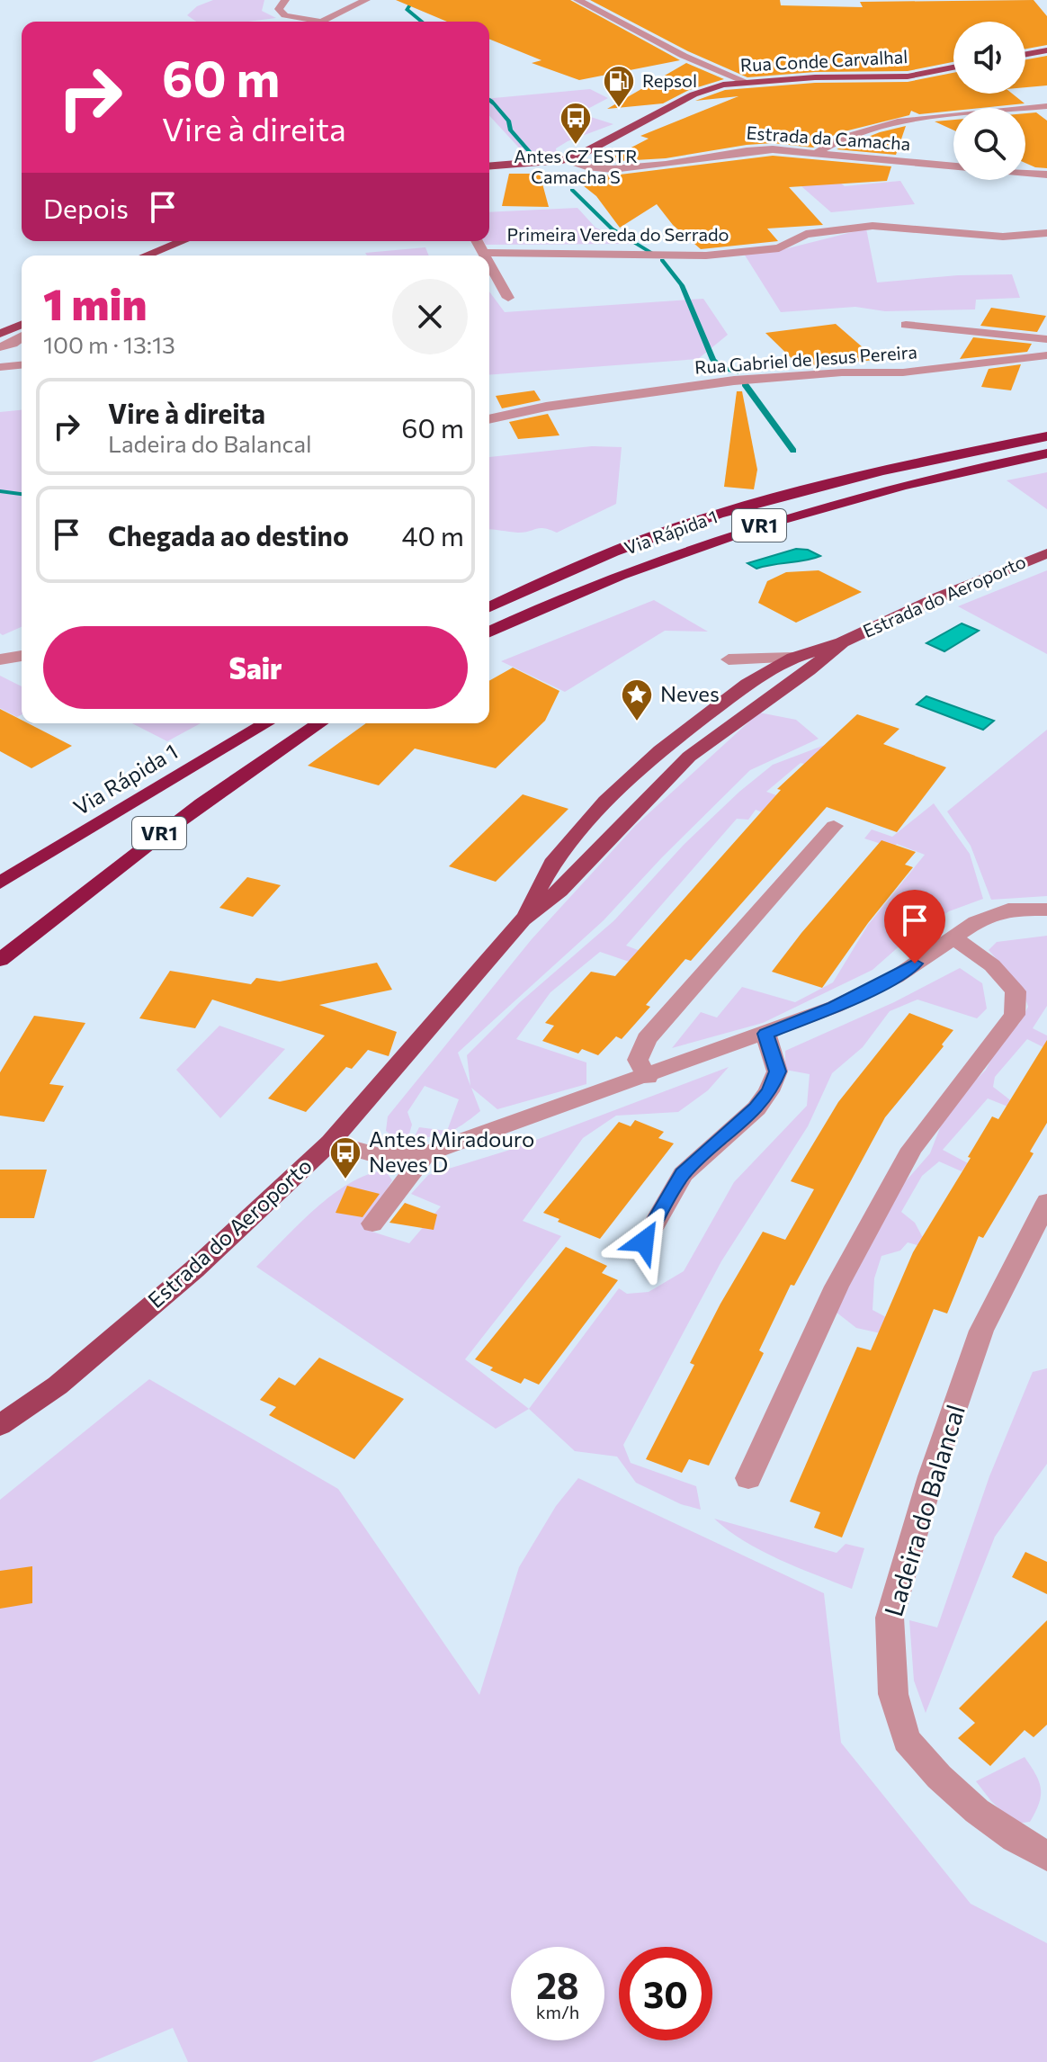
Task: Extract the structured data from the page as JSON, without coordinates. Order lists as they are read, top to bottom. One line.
{"streets":{"highway":["VR1","Via Rápida 1"],"main road":["Rua Conde Carvalhal","Estrada do Aeroporto"],"street":["Estrada da Camacha","Primeira Vereda do Serrado","Rua Gabriel de Jesus Pereira","Ladeira do Balancal"]},"crossings":[["Rua Conde Carvalhal","Estrada da Camacha"]],"places":{"fuel station":["Repsol"],"bus stop":["Antes CZ ESTR Camacha S","Antes Miradouro Neves D"],"place":["Neves"]},"page":{"turn":["60 m","Vire à direita"],"then":"Depois","heading":["1 min","100 m · 13:13"],"list":[{"name":"Vire à direita","note":"Ladeira do Balancal","value":"60 m"},{"name":"Chegada ao destino","value":"40 m"}],"buttons":"Sair","speed":"28 km/h","limit":"30"}}
